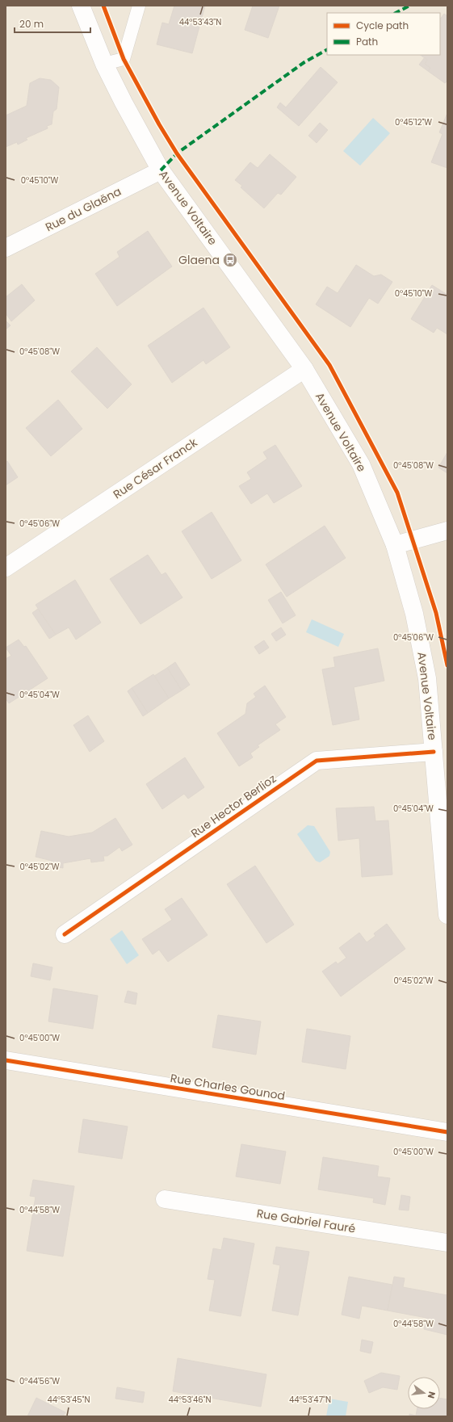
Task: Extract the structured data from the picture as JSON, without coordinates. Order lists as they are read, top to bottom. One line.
{"streets":{"street":["Avenue Voltaire","Rue du Glaëna","Rue César Franck","Rue Hector Berlioz","Rue Charles Gounod","Rue Gabriel Fauré"]},"crossings":[["Avenue Voltaire","Rue du Glaëna"],["Avenue Voltaire","Rue César Franck"],["Avenue Voltaire","Rue Hector Berlioz"]],"places":{"bus stop":["Glaena"]},"legend":["Cycle path","Path"],"scale_bar":"20 m","north":"right","coordinates":["44°53'43\"N","0°45'12\"W","0°45'10\"W","0°45'08\"W","0°45'06\"W","0°45'04\"W","0°45'02\"W","0°45'00\"W","0°44'58\"W","0°44'56\"W","44°53'45\"N","44°53'46\"N","44°53'47\"N"]}
